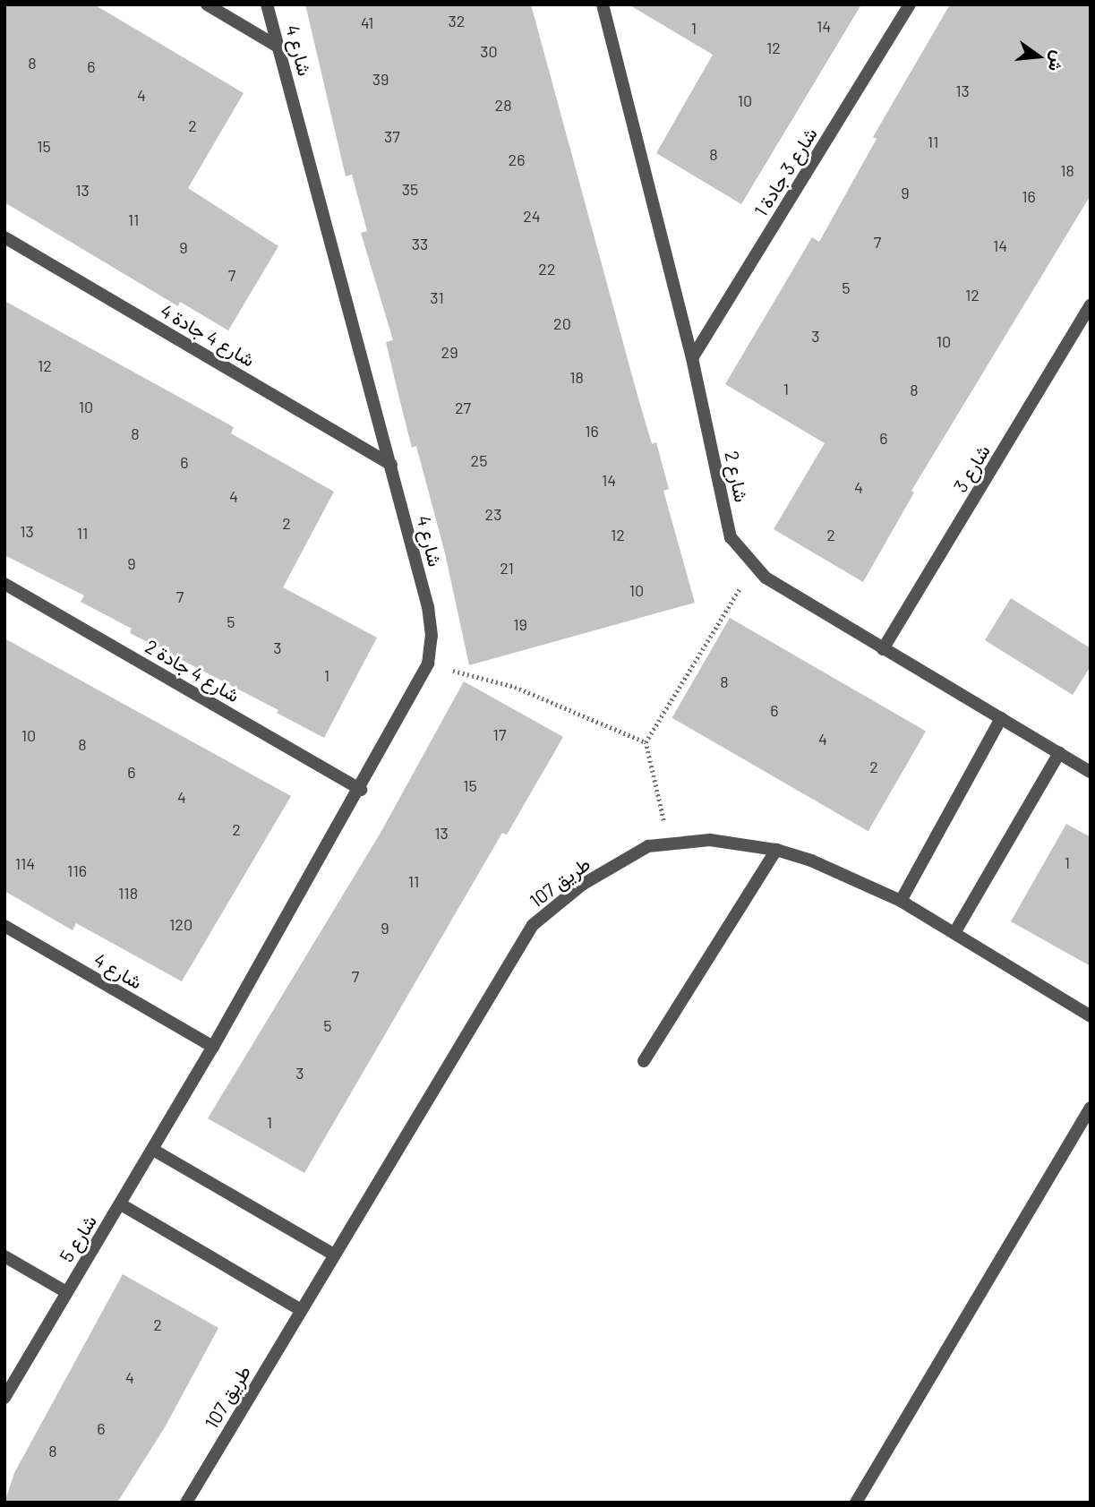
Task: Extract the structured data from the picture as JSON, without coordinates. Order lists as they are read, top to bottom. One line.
{"streets":{"street":["شارع 4","شارع 3 جادة 1","شارع 4 جادة 4","شارع 3","شارع 2","شارع 4 جادة 2","طريق 107","شارع 5"]},"crossings":[["شارع 4","شارع 4 جادة 4"],["شارع 4","شارع 4 جادة 2"],["شارع 4","شارع 5"],["شارع 3 جادة 1","شارع 2"],["شارع 3","شارع 2"]],"house_numbers":["32","41","14","1","12","30","8","6","39","13","4","10","28","2","37","11","15","8","26","18","35","13","9","16","24","11","7","33","14","9","22","7","5","12","31","20","3","10","29","12","18","1","8","10","27","16","8","6","25","6","14","4","4","23","2","13","11","12","2","9","21","10","7","5","19","3","1","8","6","17","10","4","8","2","6","15","4","2","13","1","114","116","11","118","120","9","7","5","3","1","2","4","6","8"],"north":"right"}
